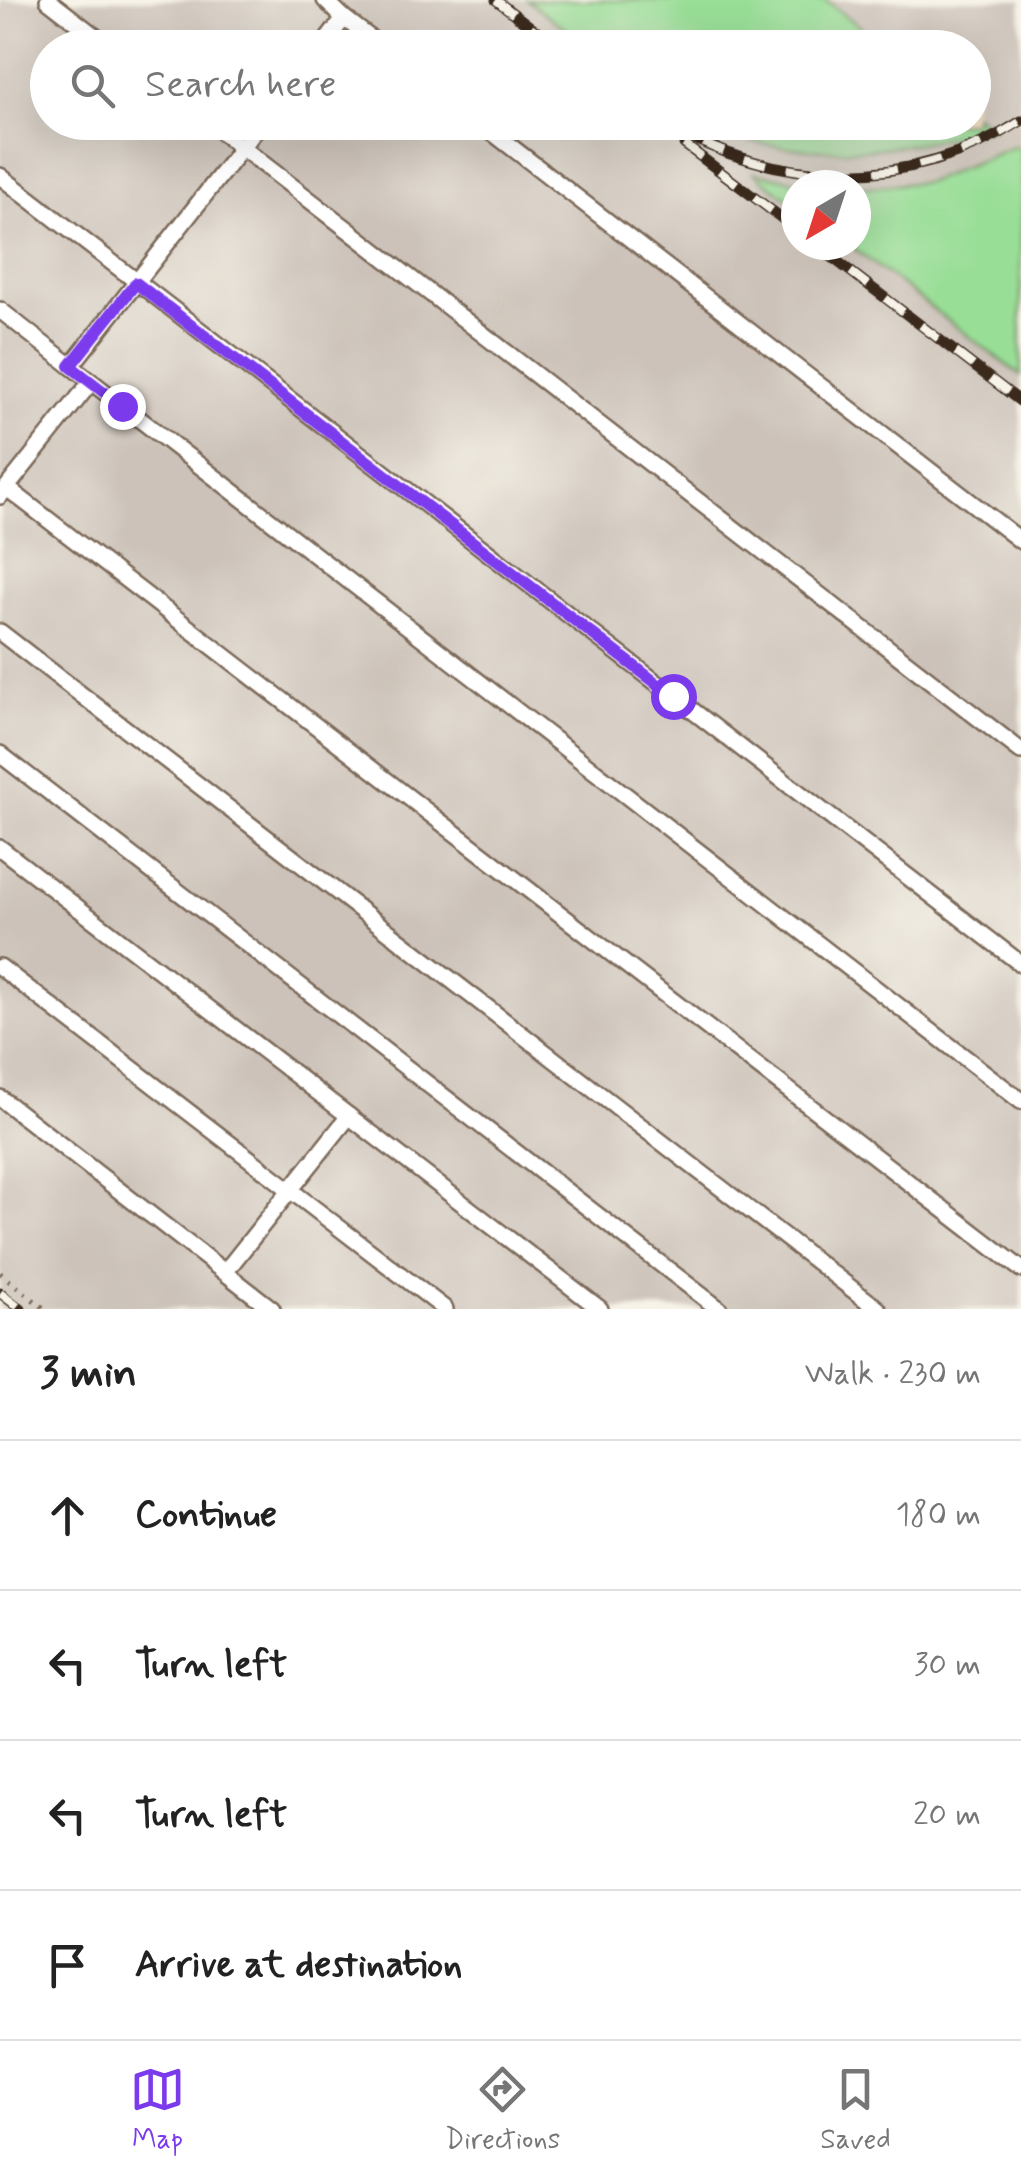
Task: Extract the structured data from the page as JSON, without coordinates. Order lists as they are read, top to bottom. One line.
{"north":"bottom left","page":{"search":"Search here","heading":["3 min","Walk · 230 m"],"list":[["Continue","180 m"],["Turn left","30 m"],["Turn left","20 m"],"Arrive at destination"],"nav":["Map","Directions","Saved"]}}
